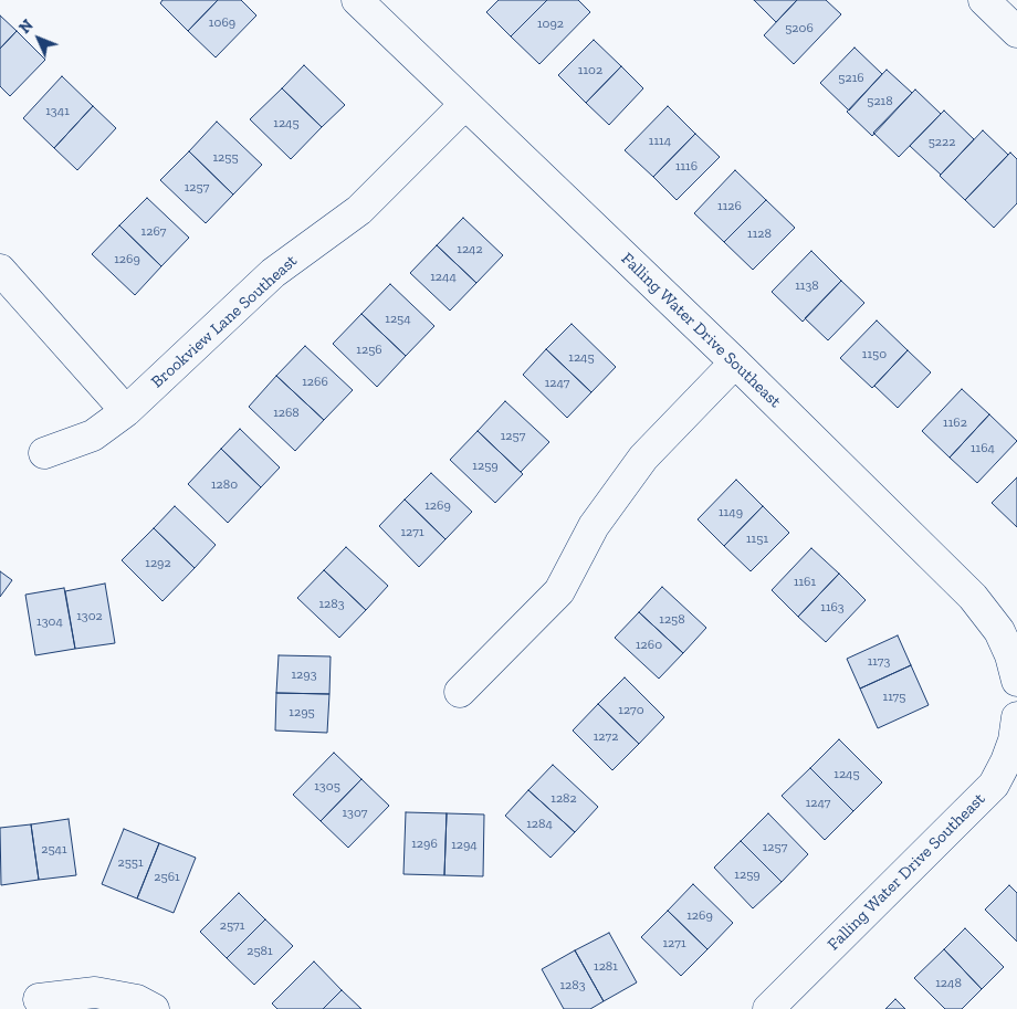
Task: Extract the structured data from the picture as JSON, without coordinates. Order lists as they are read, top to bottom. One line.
{"streets":{"street":["Brookview Lane Southeast","Falling Water Drive Southeast"]},"crossings":[["Brookview Lane Southeast","Falling Water Drive Southeast"]],"house_numbers":["1069","1092","5206","1102","5216","5218","1341","1245","1114","5222","1255","1116","1257","1126","1267","1128","1242","1269","1244","1138","1254","1256","1150","1245","1266","1247","1268","1162","1257","1164","1259","1280","1269","1149","1271","1151","1292","1161","1283","1163","1302","1258","1304","1260","1173","1293","1175","1270","1295","1272","1245","1305","1282","1247","1307","1284","1296","1294","1257","2541","2551","1259","2561","1269","2571","1271","2581","1281","1248","1283"],"north":"top left"}
